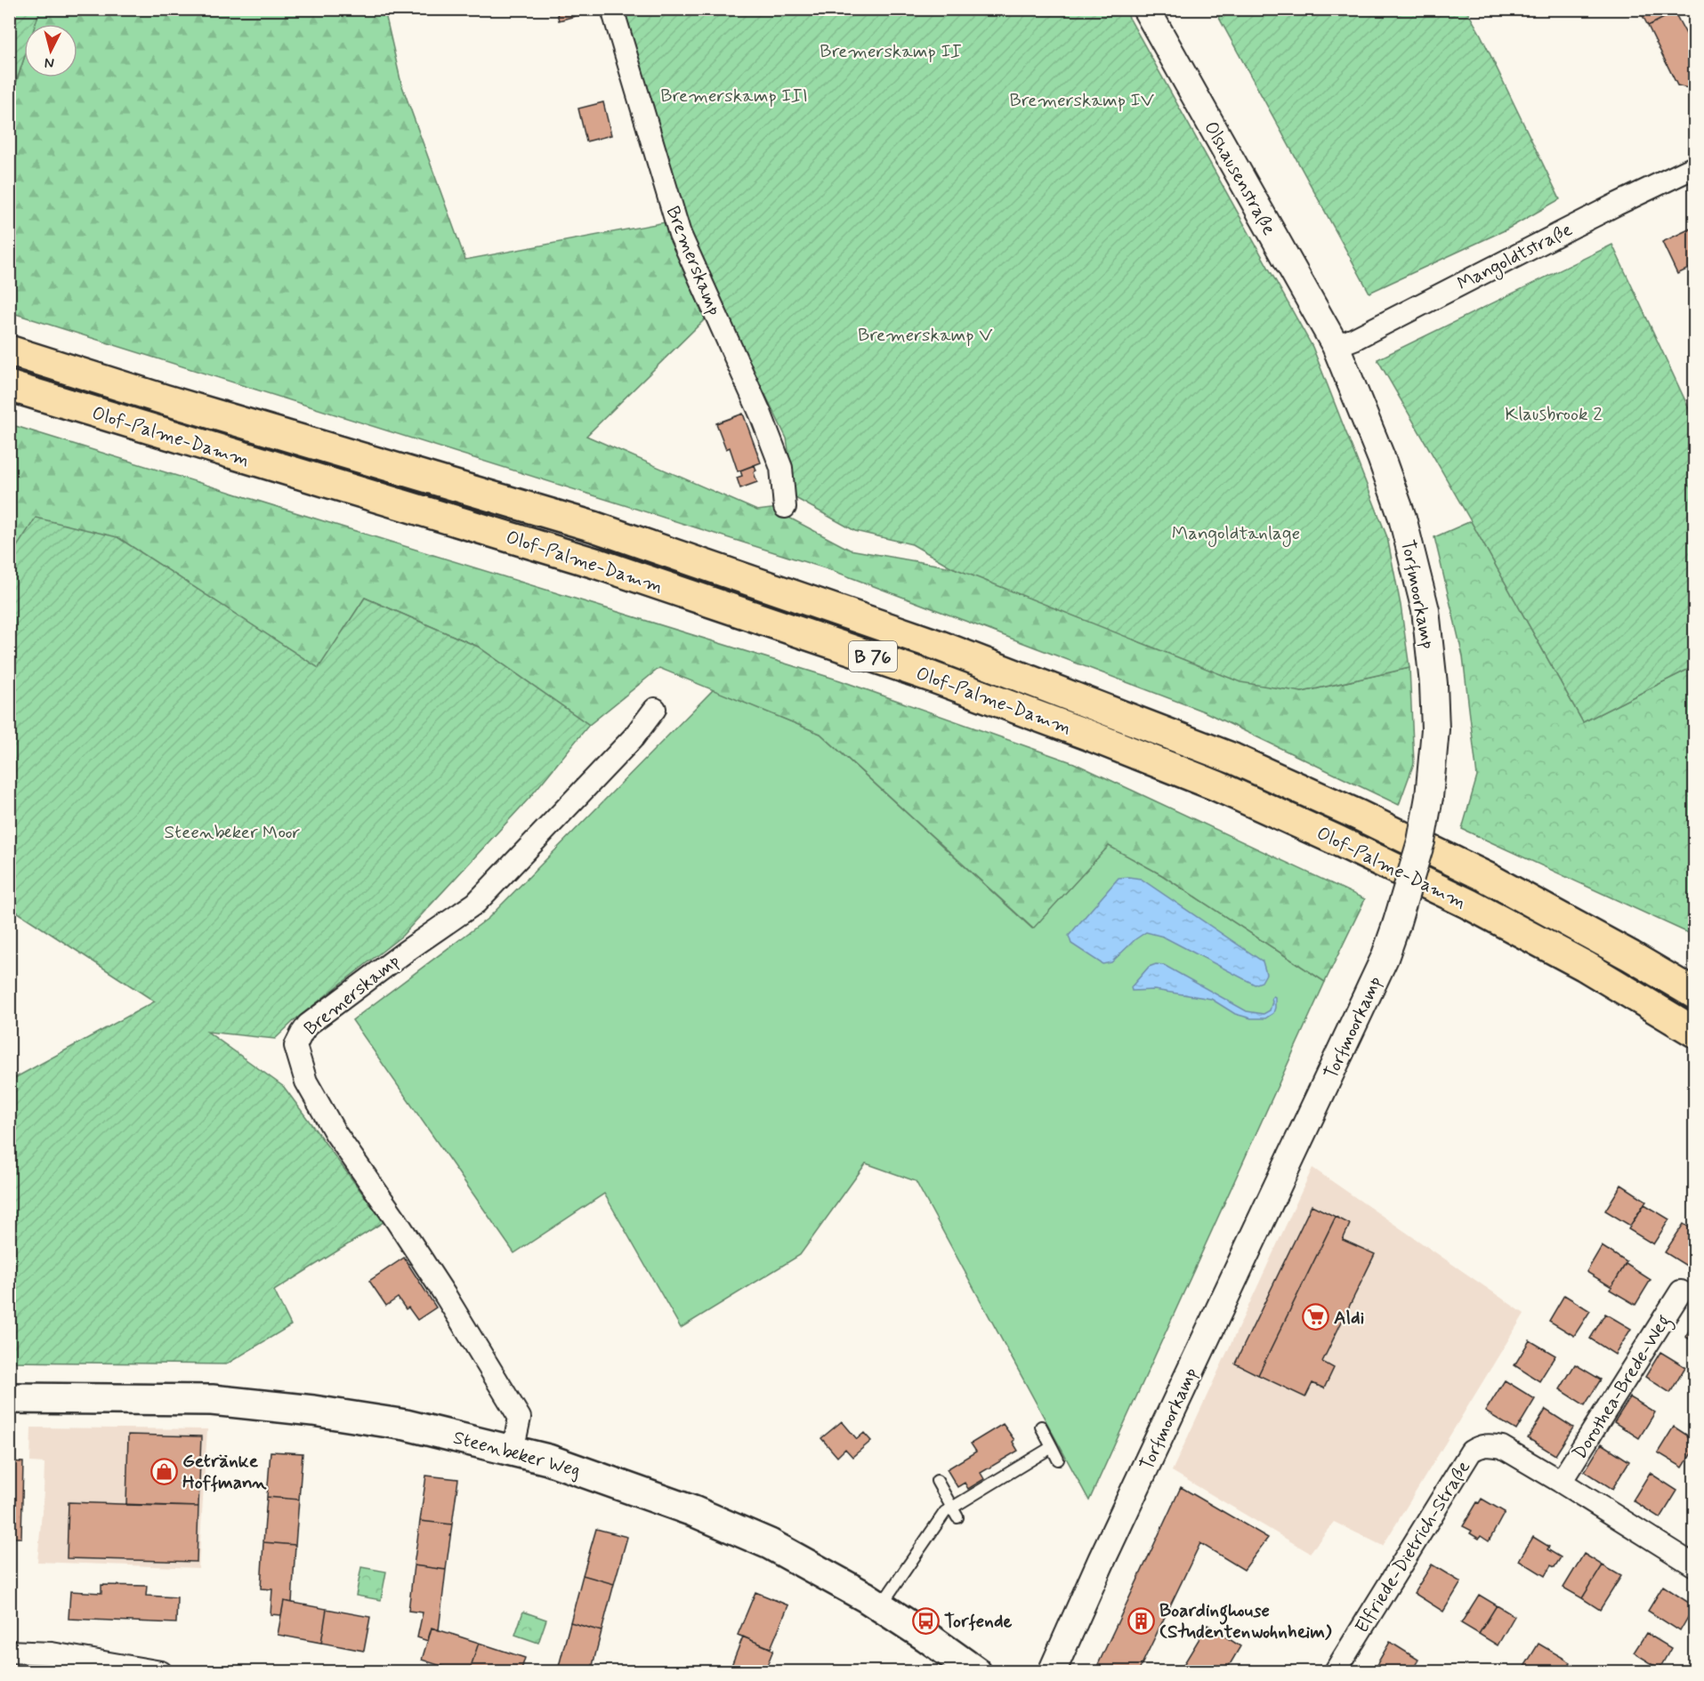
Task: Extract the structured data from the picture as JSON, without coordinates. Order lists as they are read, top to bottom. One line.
{"streets":{"highway":["Olof-Palme-Damm","B 76"],"main road":["Steenbeker Weg"],"street":["Olshausenstraße","Mangoldtstraße","Bremerskamp","Torfmoorkamp","Dorothea-Brede-Weg","Elfriede-Dietrich-Straße"]},"crossings":[["Olshausenstraße","Mangoldtstraße"],["Olshausenstraße","Torfmoorkamp"],["Mangoldtstraße","Torfmoorkamp"],["Bremerskamp","Steenbeker Weg"],["Dorothea-Brede-Weg","Elfriede-Dietrich-Straße"]],"parks":["Bremerskamp II","Bremerskamp III","Bremerskamp IV","Bremerskamp V","Klausbrook 2","Mangoldtanlage","Steenbeker Moor"],"places":{"supermarket":["Aldi"],"shop":["Getränke Hoffmann"],"bus stop":["Torfende"],"building":["Boardinghouse (Studentenwohnheim)"]},"north":"bottom"}
